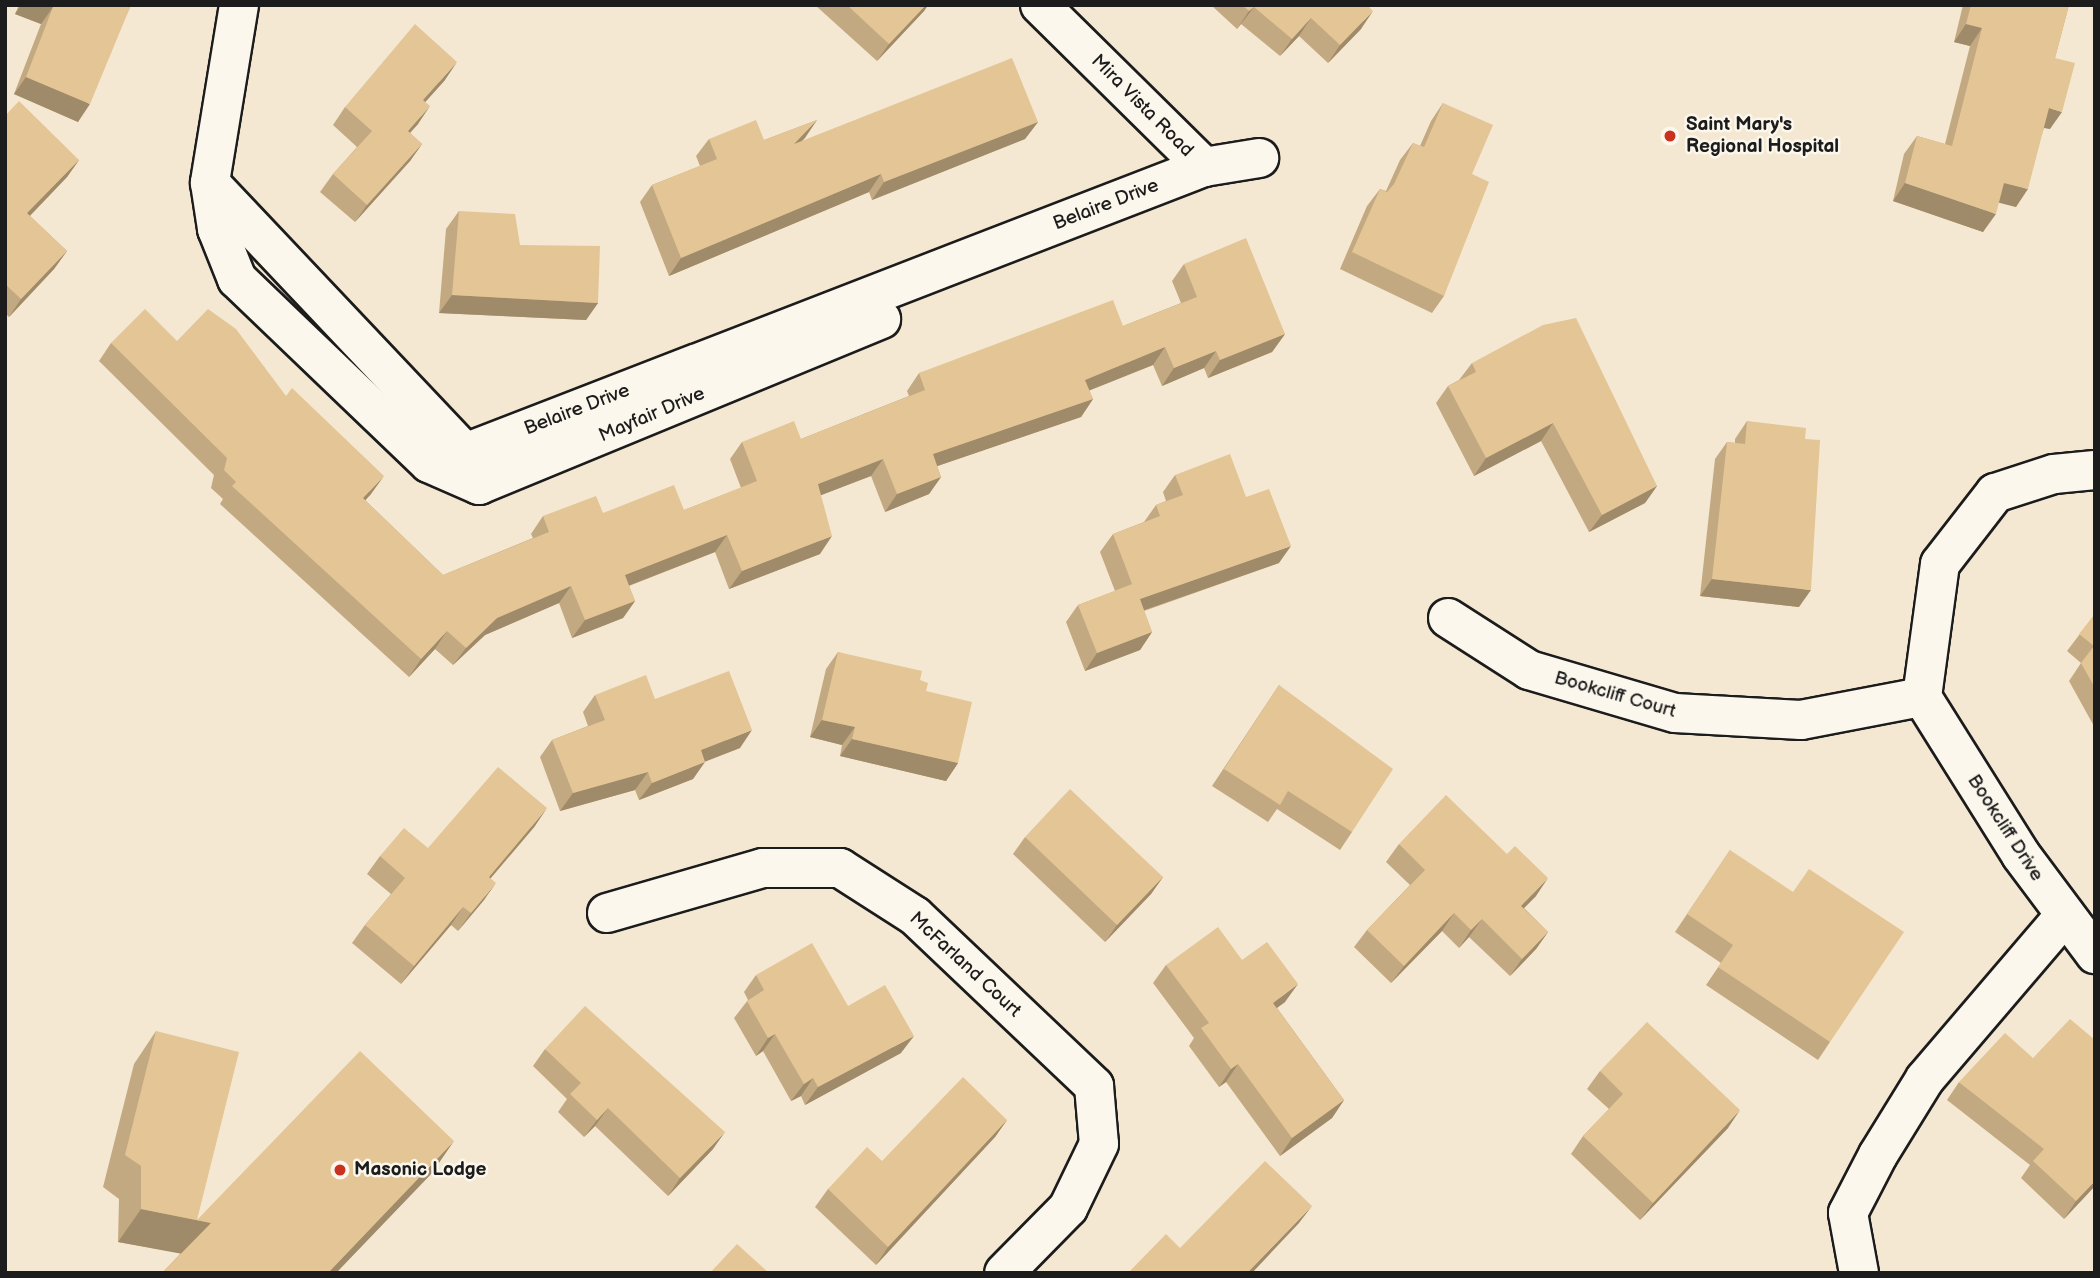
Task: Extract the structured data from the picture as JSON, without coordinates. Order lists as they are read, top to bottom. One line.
{"streets":{"street":["Mira Vista Road","Belaire Drive","Bookcliff Court","Bookcliff Drive","McFarland Court"]},"crossings":[["Mira Vista Road","Belaire Drive"],["Bookcliff Court","Bookcliff Drive"]],"places":["Saint Mary's Regional Hospital","Masonic Lodge"]}
